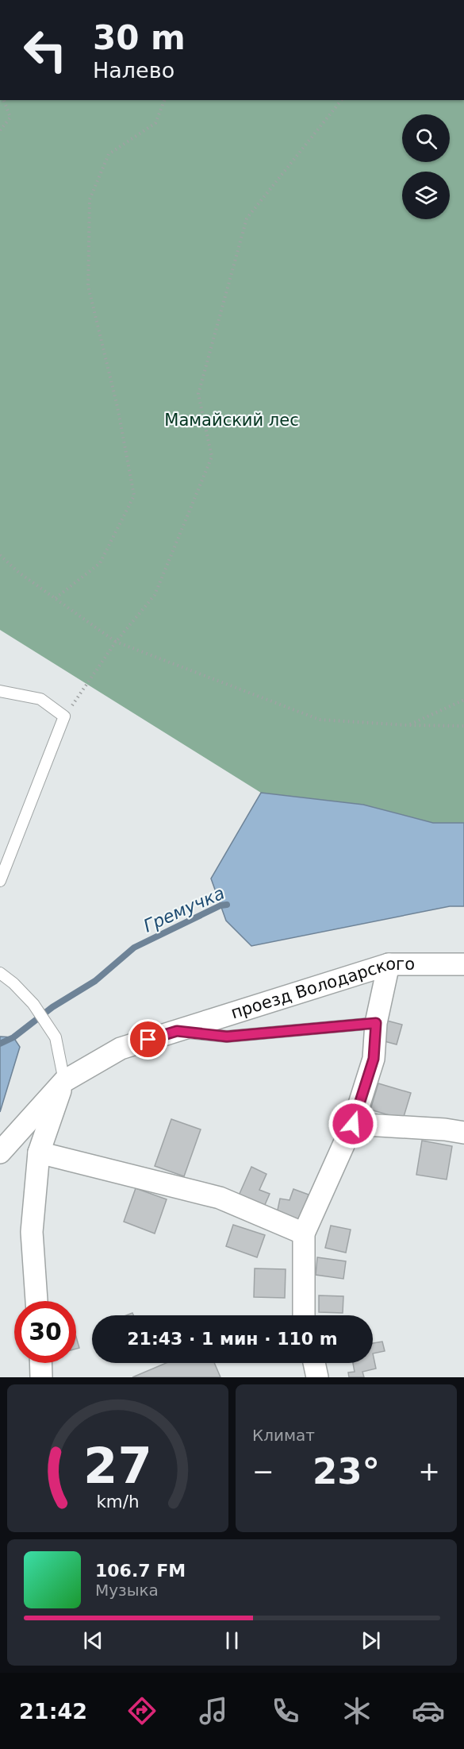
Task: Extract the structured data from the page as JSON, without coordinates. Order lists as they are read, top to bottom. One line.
{"streets":{"street":["проезд Володарского"]},"water":["Гремучка"],"parks":["Мамайский лес"],"page":{"turn":["30 m","Налево"],"limit":"30","trip":"21:43 · 1 мин · 110 m","tile":"Климат","heat":["−","23°","+"],"song":["106.7 FM","Музыка"],"tabs":"21:42","gauge":["27","km/h"]}}
